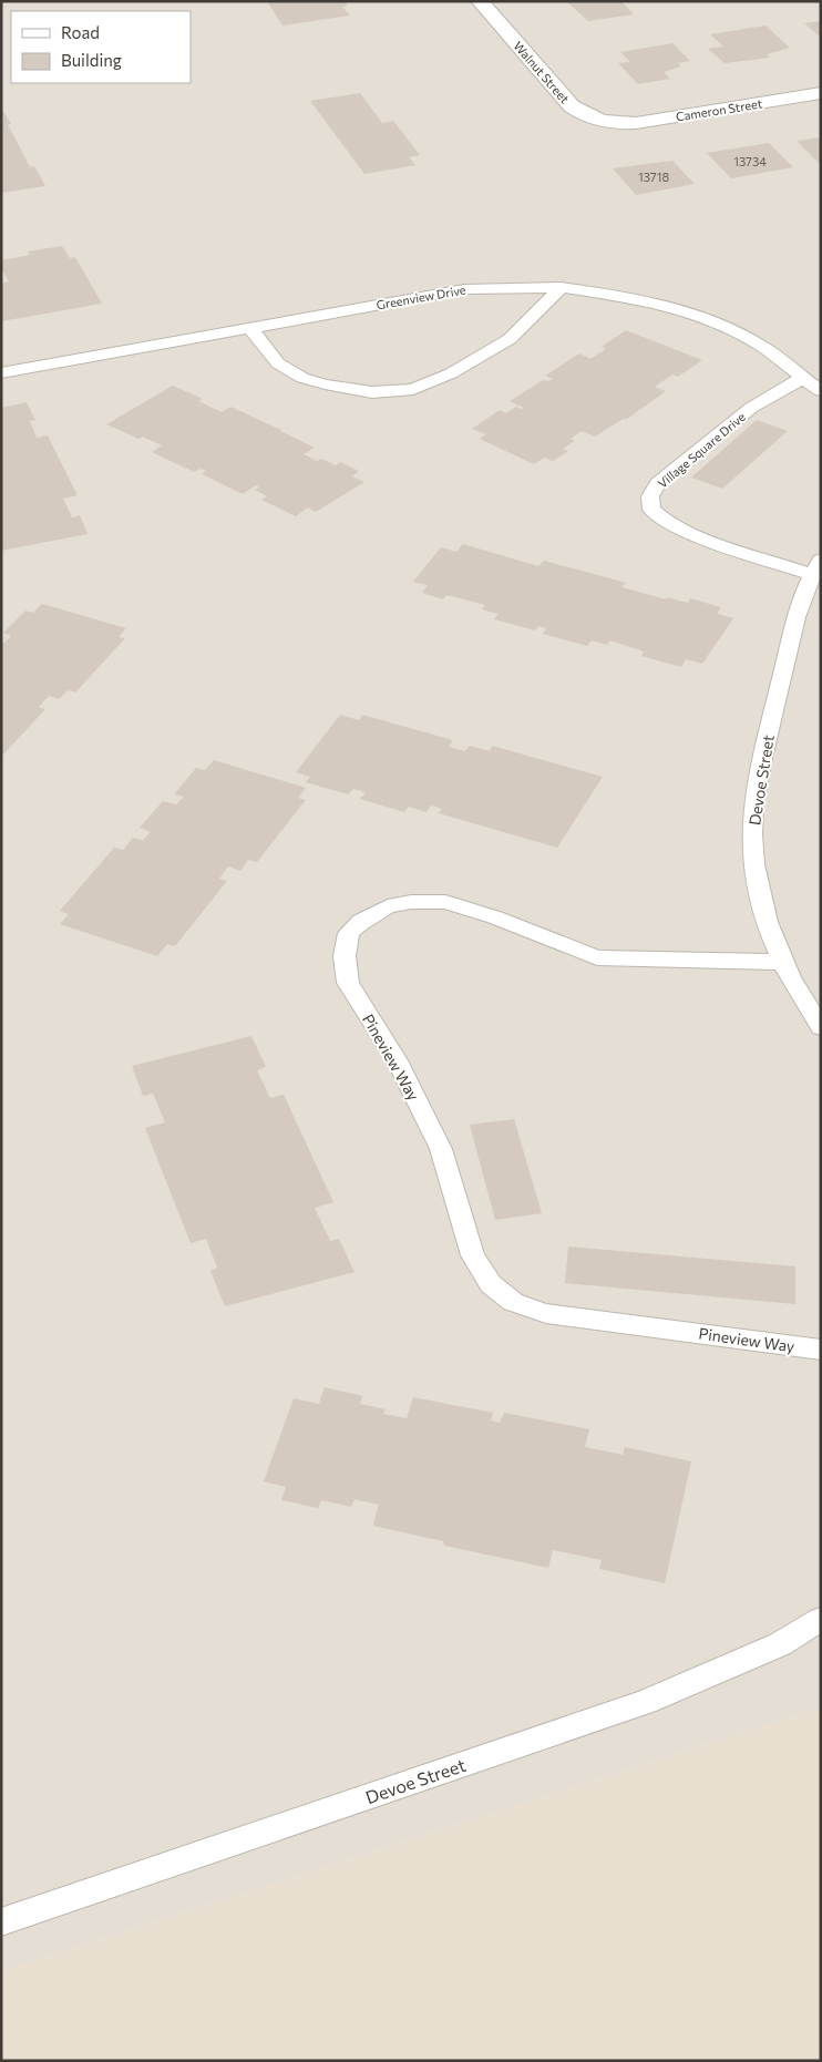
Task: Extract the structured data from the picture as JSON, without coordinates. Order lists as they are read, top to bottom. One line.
{"streets":{"street":["Walnut Street","Cameron Street"],"lane":["Greenview Drive","Village Square Drive","Devoe Street","Pineview Way"]},"crossings":[["Walnut Street","Cameron Street"],["Greenview Drive","Village Square Drive"],["Village Square Drive","Devoe Street"],["Devoe Street","Pineview Way"]],"house_numbers":["13734","13718"],"legend":["Road","Building"]}
